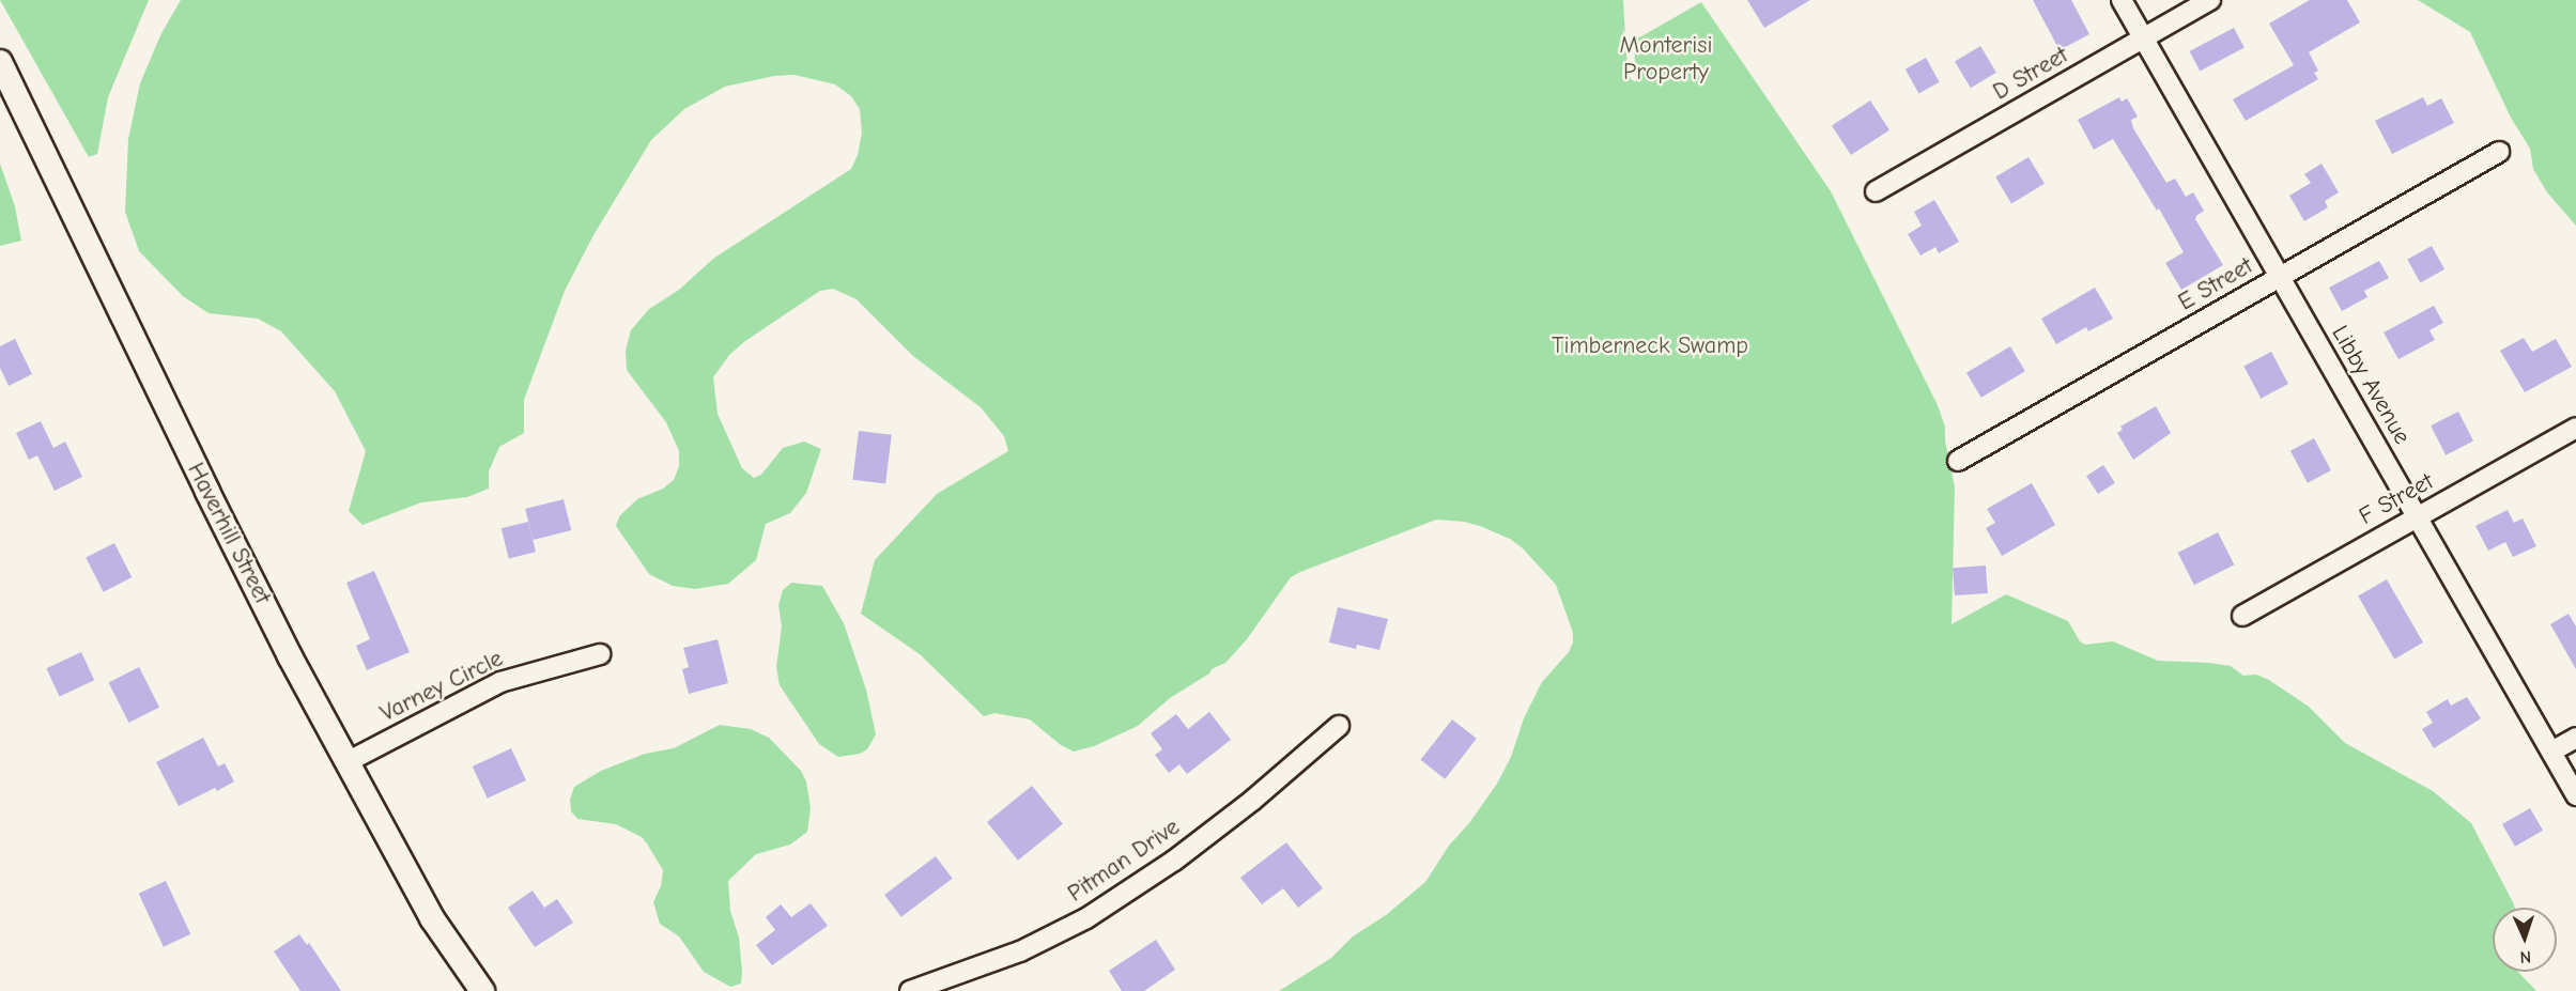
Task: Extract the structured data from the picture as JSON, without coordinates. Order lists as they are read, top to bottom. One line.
{"streets":{"street":["D Street","E Street","Libby Avenue","F Street","Haverhill Street","Varney Circle","Pitman Drive"]},"crossings":[["D Street","Libby Avenue"],["E Street","Libby Avenue"],["Libby Avenue","F Street"],["Haverhill Street","Varney Circle"]],"parks":["Monterisi Property","Timberneck Swamp"],"north":"bottom"}
